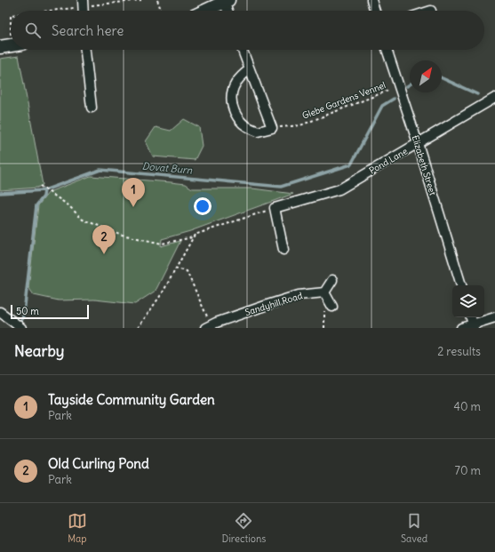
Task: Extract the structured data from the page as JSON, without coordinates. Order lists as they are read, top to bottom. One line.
{"streets":{"street":["Pond Lane","Elizabeth Street","Sandyhill Road"],"path":["Glebe Gardens Vennel"]},"crossings":[["Glebe Gardens Vennel","Elizabeth Street"],["Pond Lane","Elizabeth Street"]],"water":["Dovat Burn"],"scale_bar":"50 m","north":"top right","page":{"search":"Search here","pins":["1","2"],"scale":"50 m","heading":["Nearby","2 results"],"list":[{"mark":"1","name":"Tayside Community Garden","note":"Park","value":"40 m"},{"mark":"2","name":"Old Curling Pond","note":"Park","value":"70 m"}],"nav":["Map","Directions","Saved"]}}
